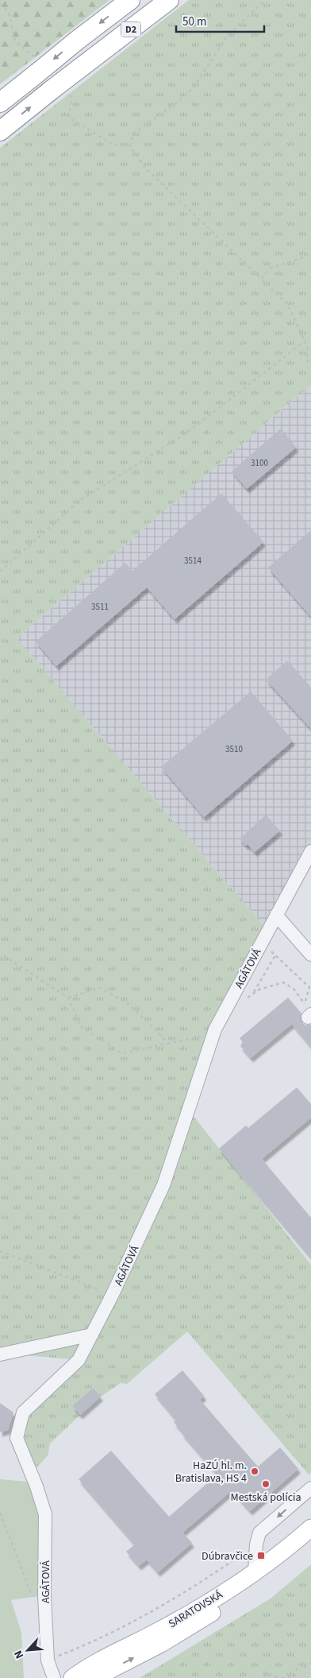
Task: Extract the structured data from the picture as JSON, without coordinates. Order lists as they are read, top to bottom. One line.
{"streets":{"highway":["D2"],"main road":["SARATOVSKÁ"],"street":["AGÁTOVÁ"]},"places":{"other":["HaZÚ hl. m. Bratislava, HS 4","Mestská polícia"],"transit":["Dúbravčice"]},"house_numbers":["3100","3514","3511","3510"],"scale_bar":"50 m","north":"bottom left"}
